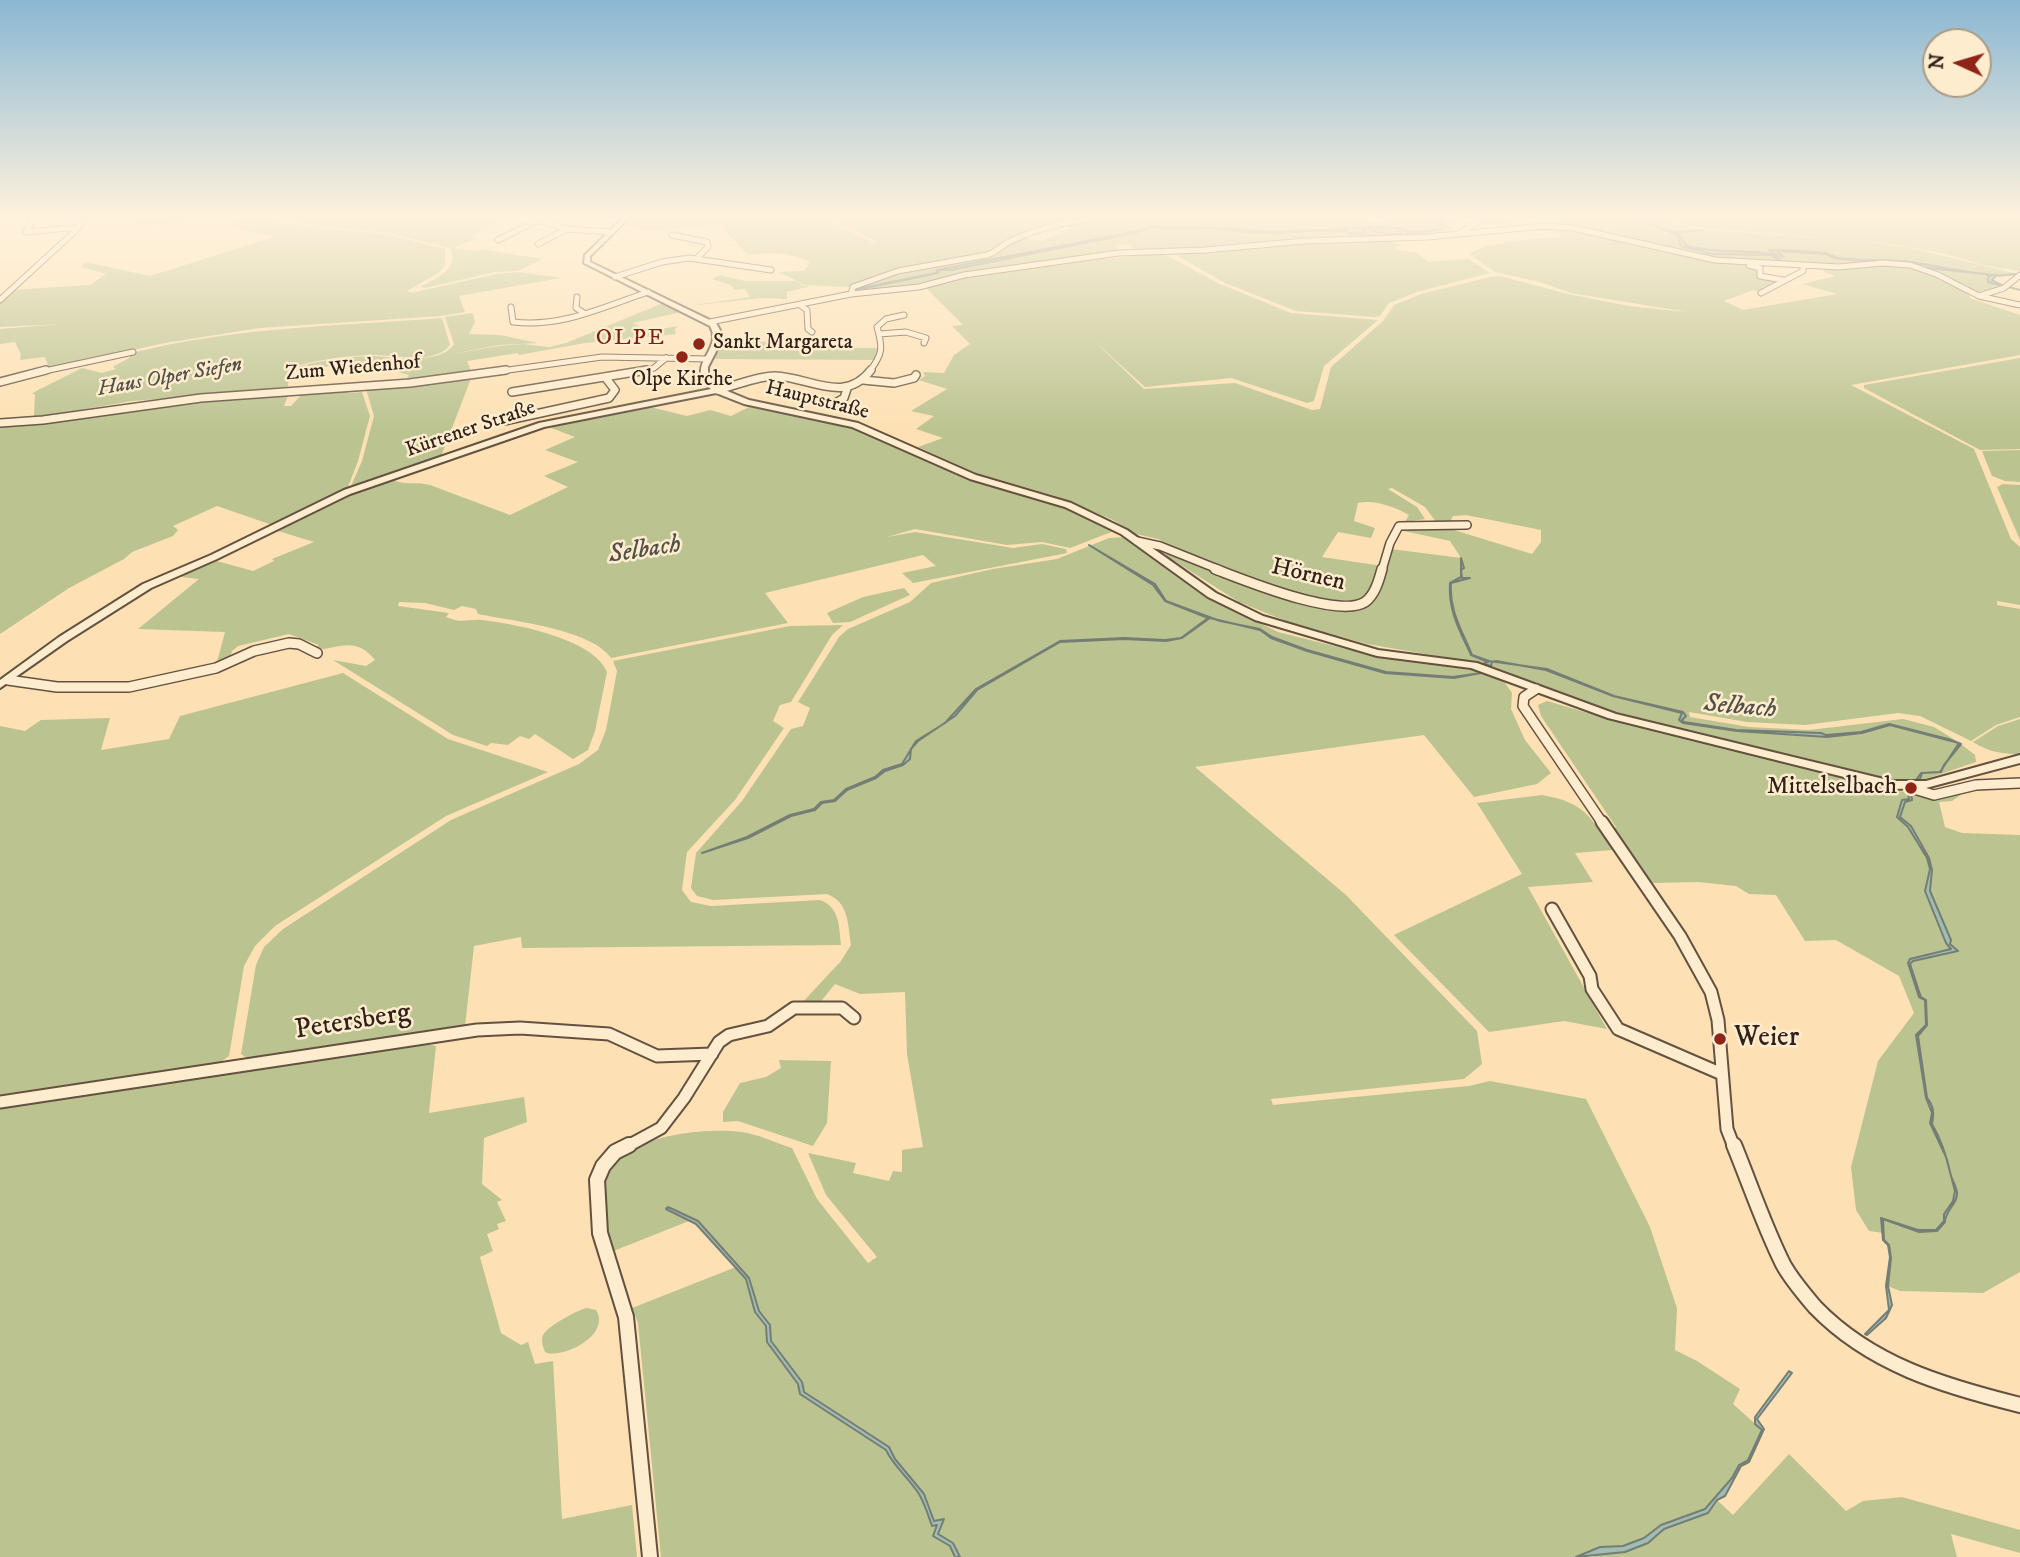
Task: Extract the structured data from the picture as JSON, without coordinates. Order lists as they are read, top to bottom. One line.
{"streets":{"street":["Zum Wiedenhof","Hauptstraße","Kürtener Straße","Hörnen","Petersberg"]},"crossings":[["Hauptstraße","Kürtener Straße"]],"districts":["OLPE"],"water":["Haus Olper Siefen","Selbach"],"places":["Sankt Margareta","Olpe Kirche","Mittelselbach","Weier"],"north":"left"}
